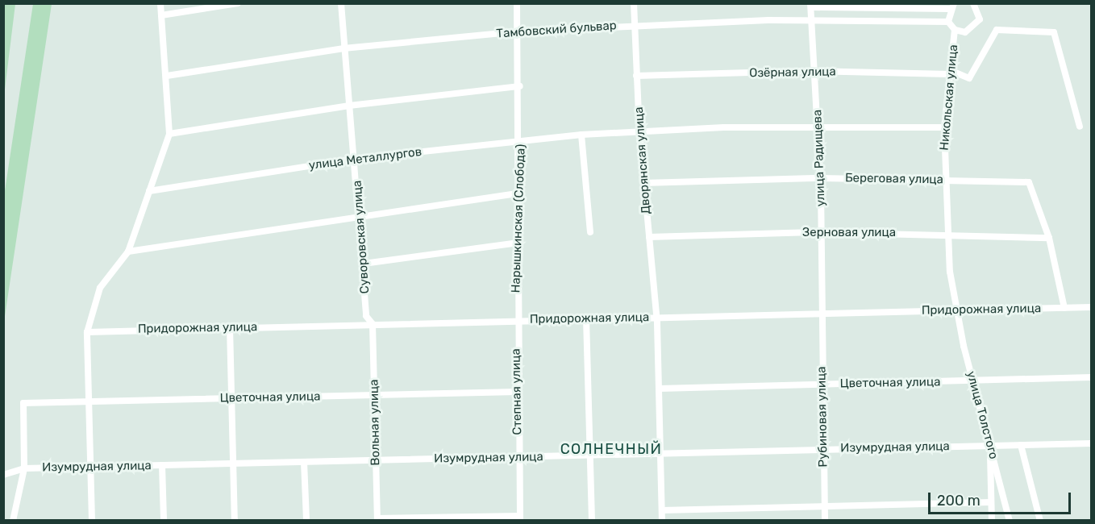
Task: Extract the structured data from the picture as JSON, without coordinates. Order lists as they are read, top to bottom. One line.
{"streets":{"street":["Тамбовский бульвар","Озёрная улица","Никольская улица","улица Радищева","улица Металлургов","Дворянская улица","Береговая улица","Нарышкинская (Слобода)","Зерновая улица","Суворовская улица","Придорожная улица","Цветочная улица","Степная улица","улица Толстого","Рубиновая улица","Вольная улица","Изумрудная улица"]},"crossings":[["Тамбовский бульвар","улица Радищева"],["Тамбовский бульвар","Дворянская улица"],["Тамбовский бульвар","Суворовская улица"],["Озёрная улица","Никольская улица"],["Озёрная улица","улица Радищева"],["Озёрная улица","Дворянская улица"],["Никольская улица","Береговая улица"],["Никольская улица","Зерновая улица"],["Никольская улица","Придорожная улица"],["Никольская улица","улица Толстого"],["улица Радищева","Береговая улица"],["улица Радищева","Зерновая улица"],["улица Радищева","Придорожная улица"],["улица Радищева","Рубиновая улица"],["улица Металлургов","Дворянская улица"],["улица Металлургов","Нарышкинская (Слобода)"],["улица Металлургов","Суворовская улица"],["Дворянская улица","Береговая улица"],["Дворянская улица","Зерновая улица"],["Дворянская улица","Придорожная улица"],["Дворянская улица","Цветочная улица"],["Дворянская улица","Изумрудная улица"],["Береговая улица","Зерновая улица"],["Нарышкинская (Слобода)","Придорожная улица"],["Нарышкинская (Слобода)","Степная улица"],["Суворовская улица","Придорожная улица"],["Суворовская улица","Вольная улица"],["Придорожная улица","Степная улица"],["Придорожная улица","улица Толстого"],["Придорожная улица","Рубиновая улица"],["Придорожная улица","Вольная улица"],["Цветочная улица","Степная улица"],["Цветочная улица","улица Толстого"],["Цветочная улица","Рубиновая улица"],["Цветочная улица","Вольная улица"],["Цветочная улица","Изумрудная улица"],["Степная улица","Изумрудная улица"],["улица Толстого","Изумрудная улица"],["Рубиновая улица","Изумрудная улица"],["Вольная улица","Изумрудная улица"]],"districts":["СОЛНЕЧНЫЙ"],"scale_bar":"200 m"}
